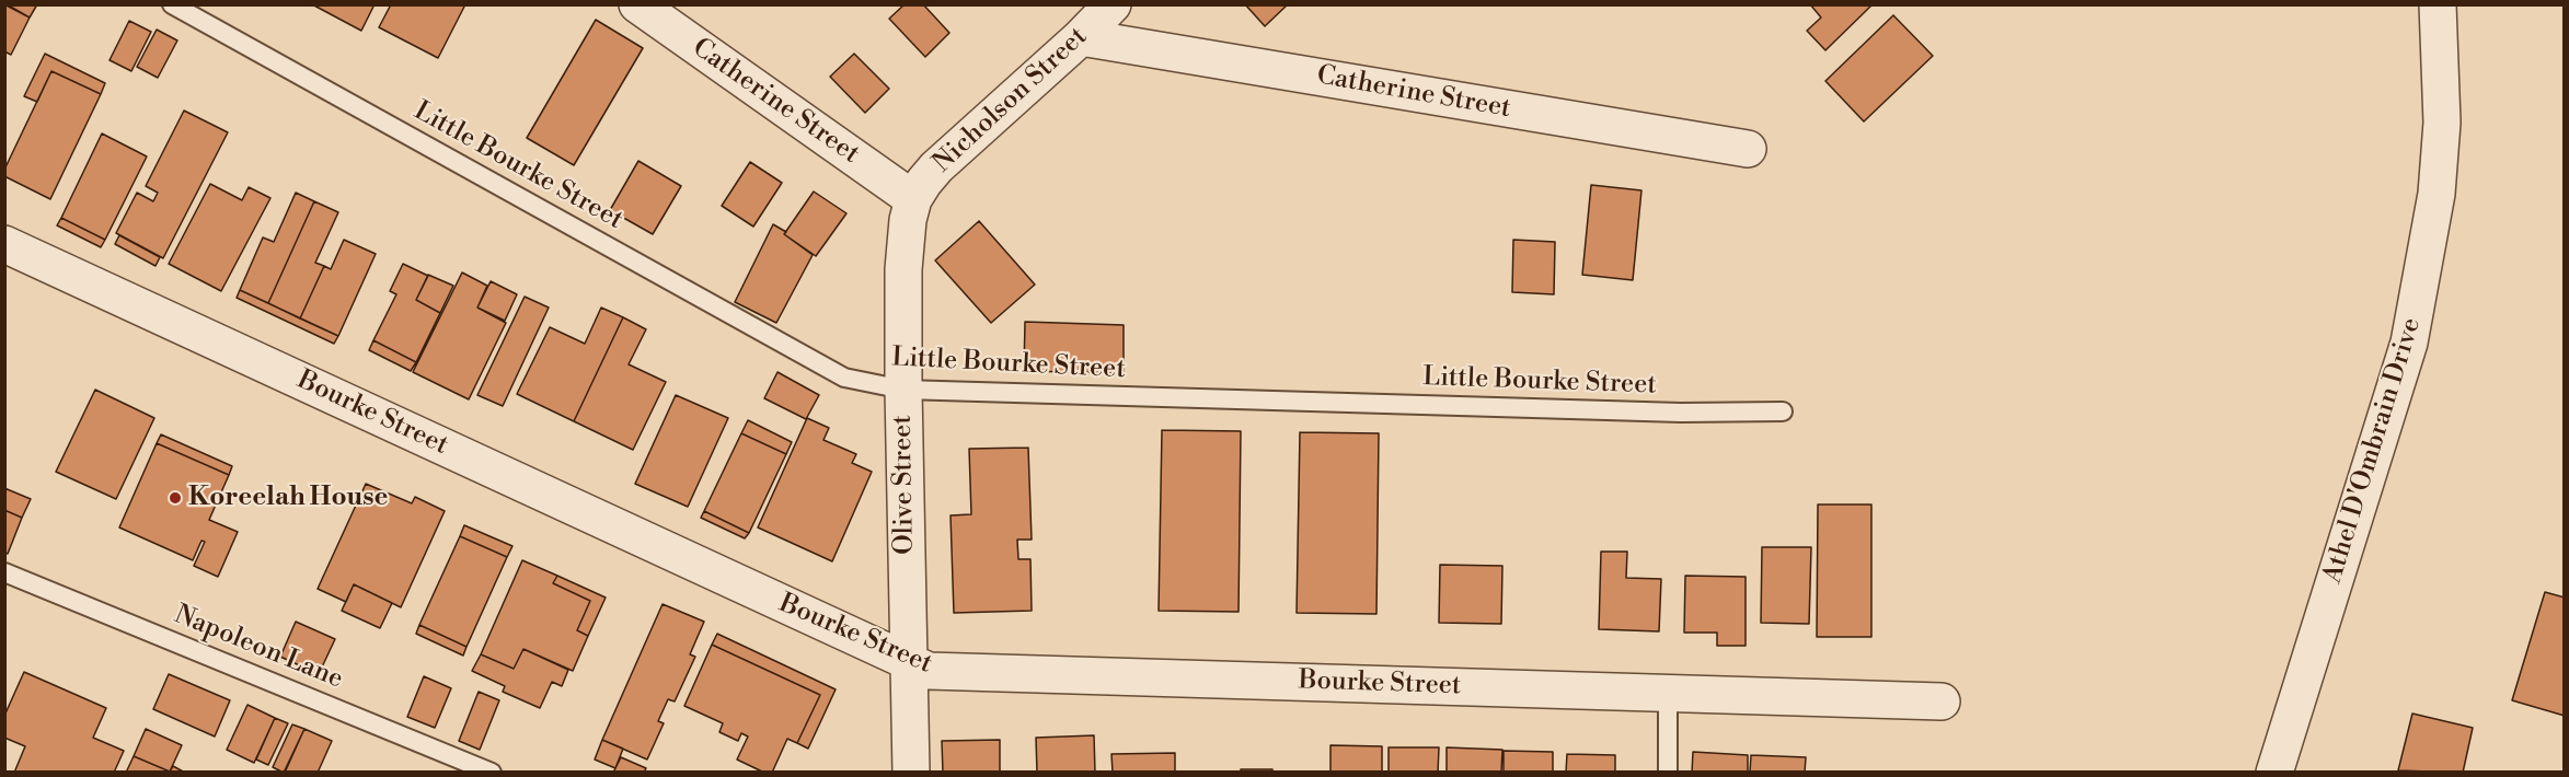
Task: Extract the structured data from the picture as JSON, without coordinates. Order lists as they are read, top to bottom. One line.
{"streets":{"street":["Catherine Street","Nicholson Street","Bourke Street","Athel D'Ombrain Drive","Olive Street"],"lane":["Little Bourke Street","Napoleon Lane"]},"crossings":[["Catherine Street","Nicholson Street"],["Catherine Street","Olive Street"],["Nicholson Street","Olive Street"],["Little Bourke Street","Olive Street"],["Bourke Street","Olive Street"]],"places":["Koreelah House"]}
